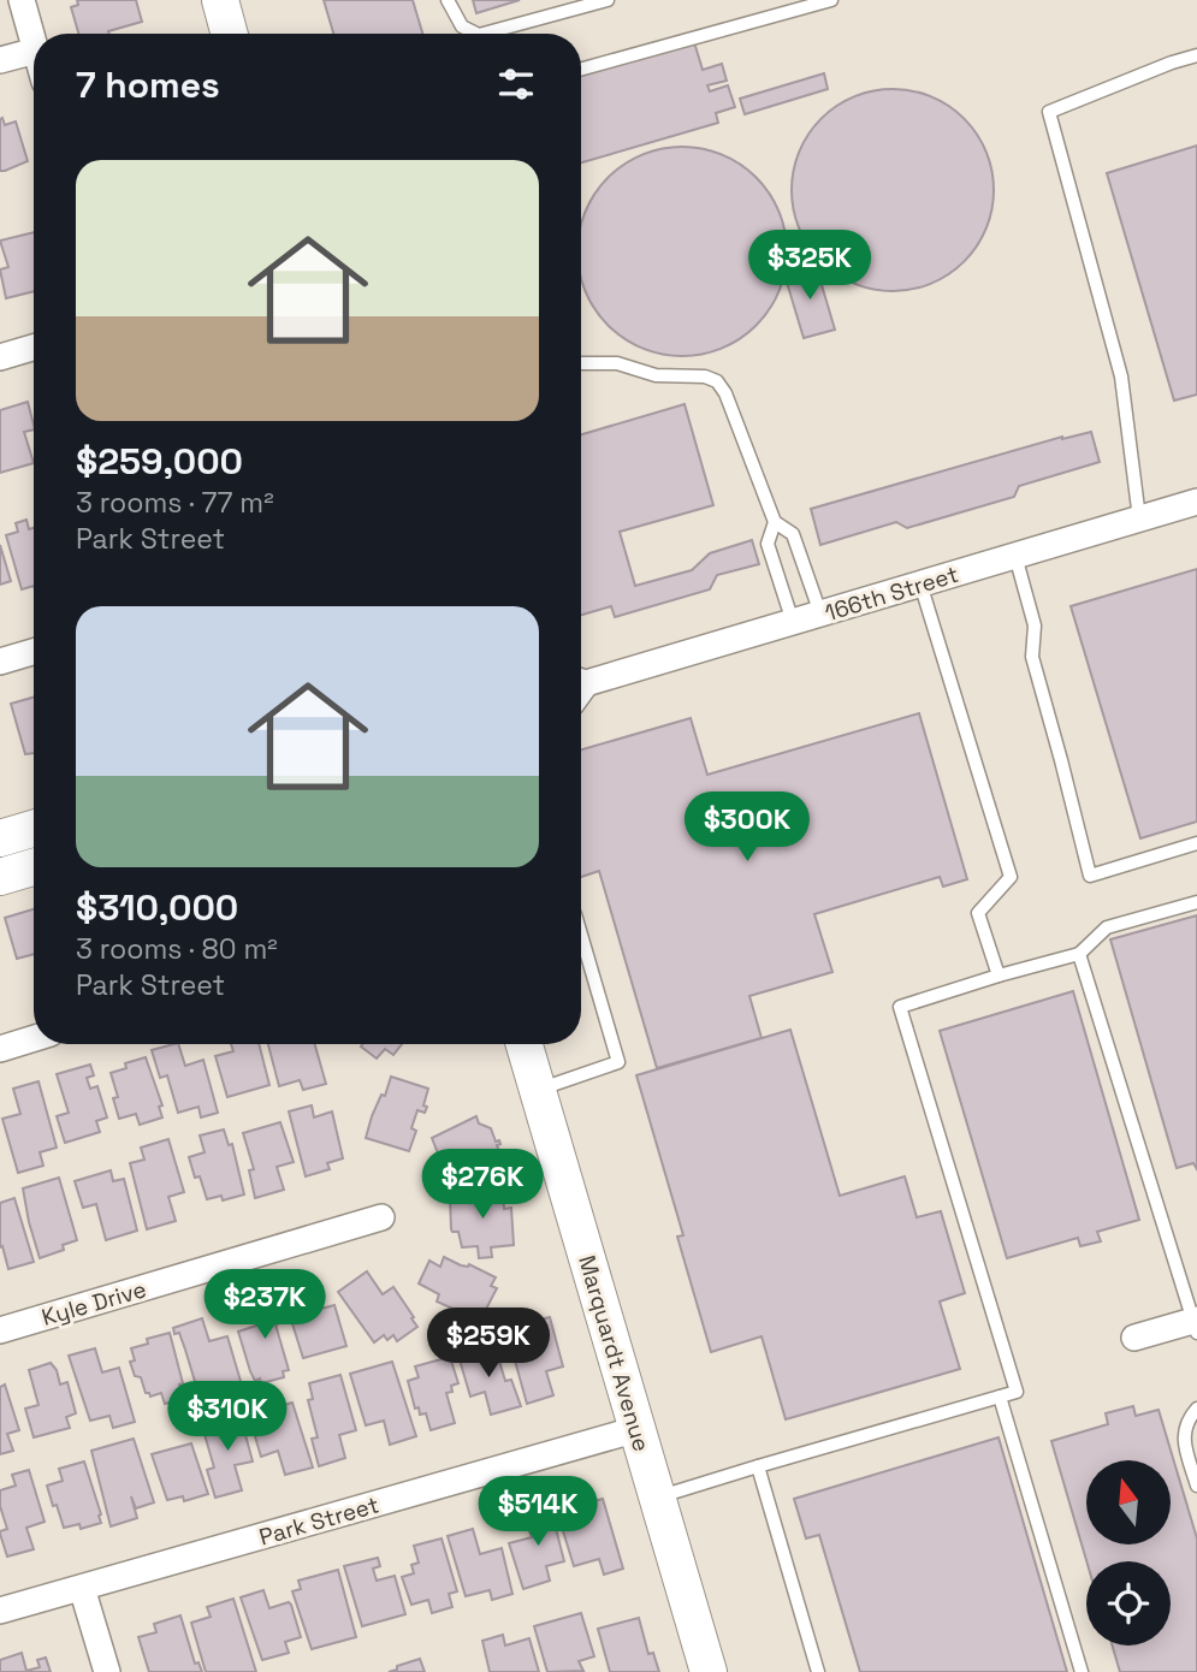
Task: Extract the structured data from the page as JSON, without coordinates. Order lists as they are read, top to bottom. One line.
{"streets":{"main road":["Marquardt Avenue"],"street":["166th Street","Kyle Drive","Park Street"]},"crossings":[["Marquardt Avenue","Park Street"]],"north":"top","page":{"heading":"7 homes","list":[{"name":"$259,000","note":"3 rooms · 77 m² · Park Street"},{"name":"$310,000","note":"3 rooms · 80 m² · Park Street"}],"price":["$325K","$300K","$276K","$237K","$259K","$310K","$514K"]}}
